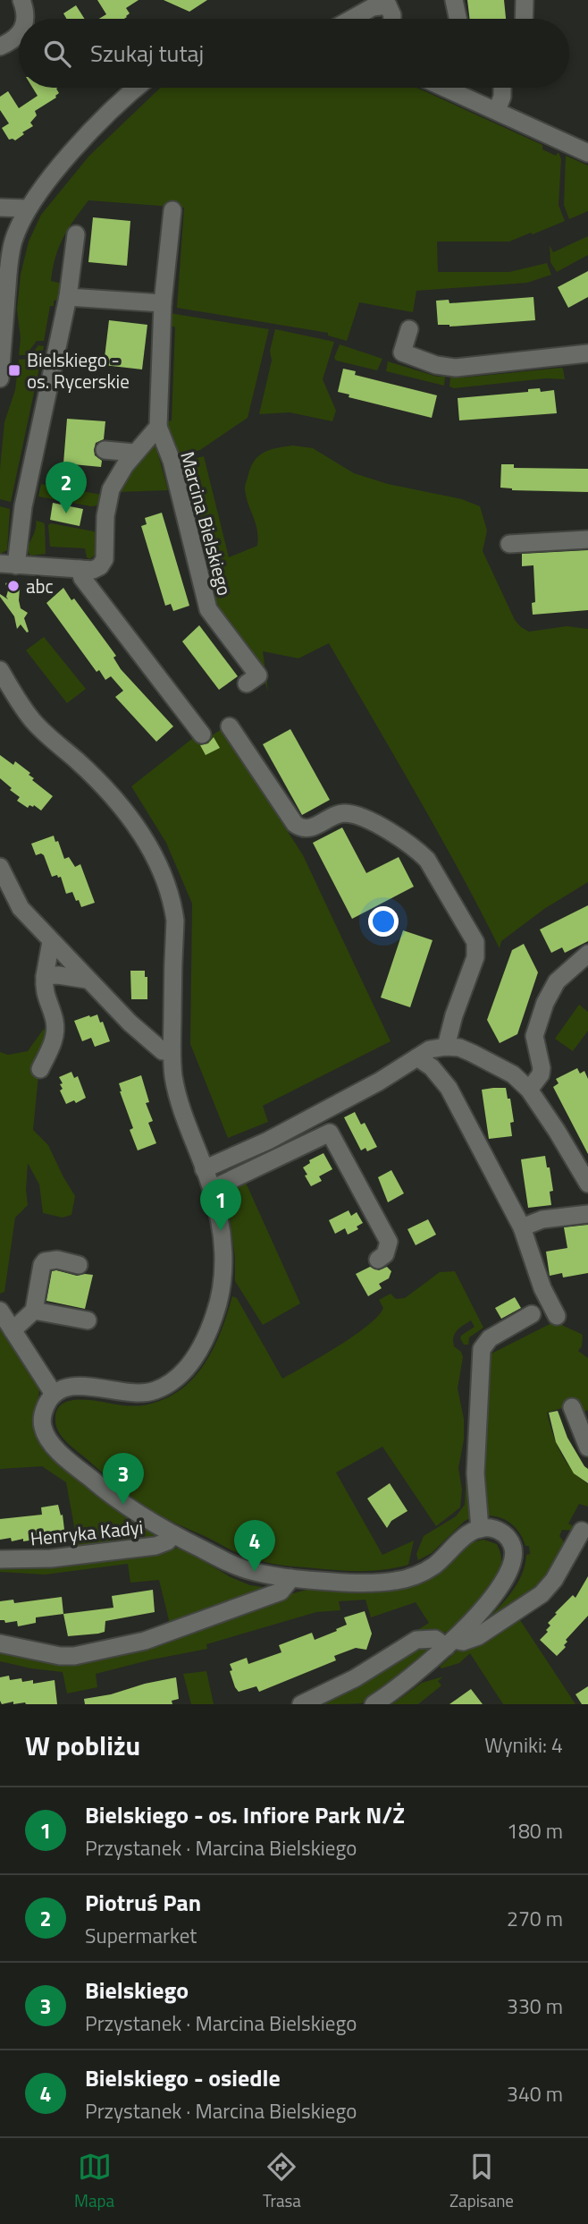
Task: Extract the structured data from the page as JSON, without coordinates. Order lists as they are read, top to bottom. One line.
{"streets":{"street":["Marcina Bielskiego","Henryka Kadyi"]},"places":{"transit":["Bielskiego - os. Rycerskie"],"other":["abc"]},"page":{"search":"Szukaj tutaj","pins":["2","1","3","4"],"heading":["W pobliżu","Wyniki: 4"],"list":[{"mark":"1","name":"Bielskiego - os. Infiore Park N/Ż","note":"Przystanek · Marcina Bielskiego","value":"180 m"},{"mark":"2","name":"Piotruś Pan","note":"Supermarket","value":"270 m"},{"mark":"3","name":"Bielskiego","note":"Przystanek · Marcina Bielskiego","value":"330 m"},{"mark":"4","name":"Bielskiego - osiedle","note":"Przystanek · Marcina Bielskiego","value":"340 m"}],"nav":["Mapa","Trasa","Zapisane"]}}
